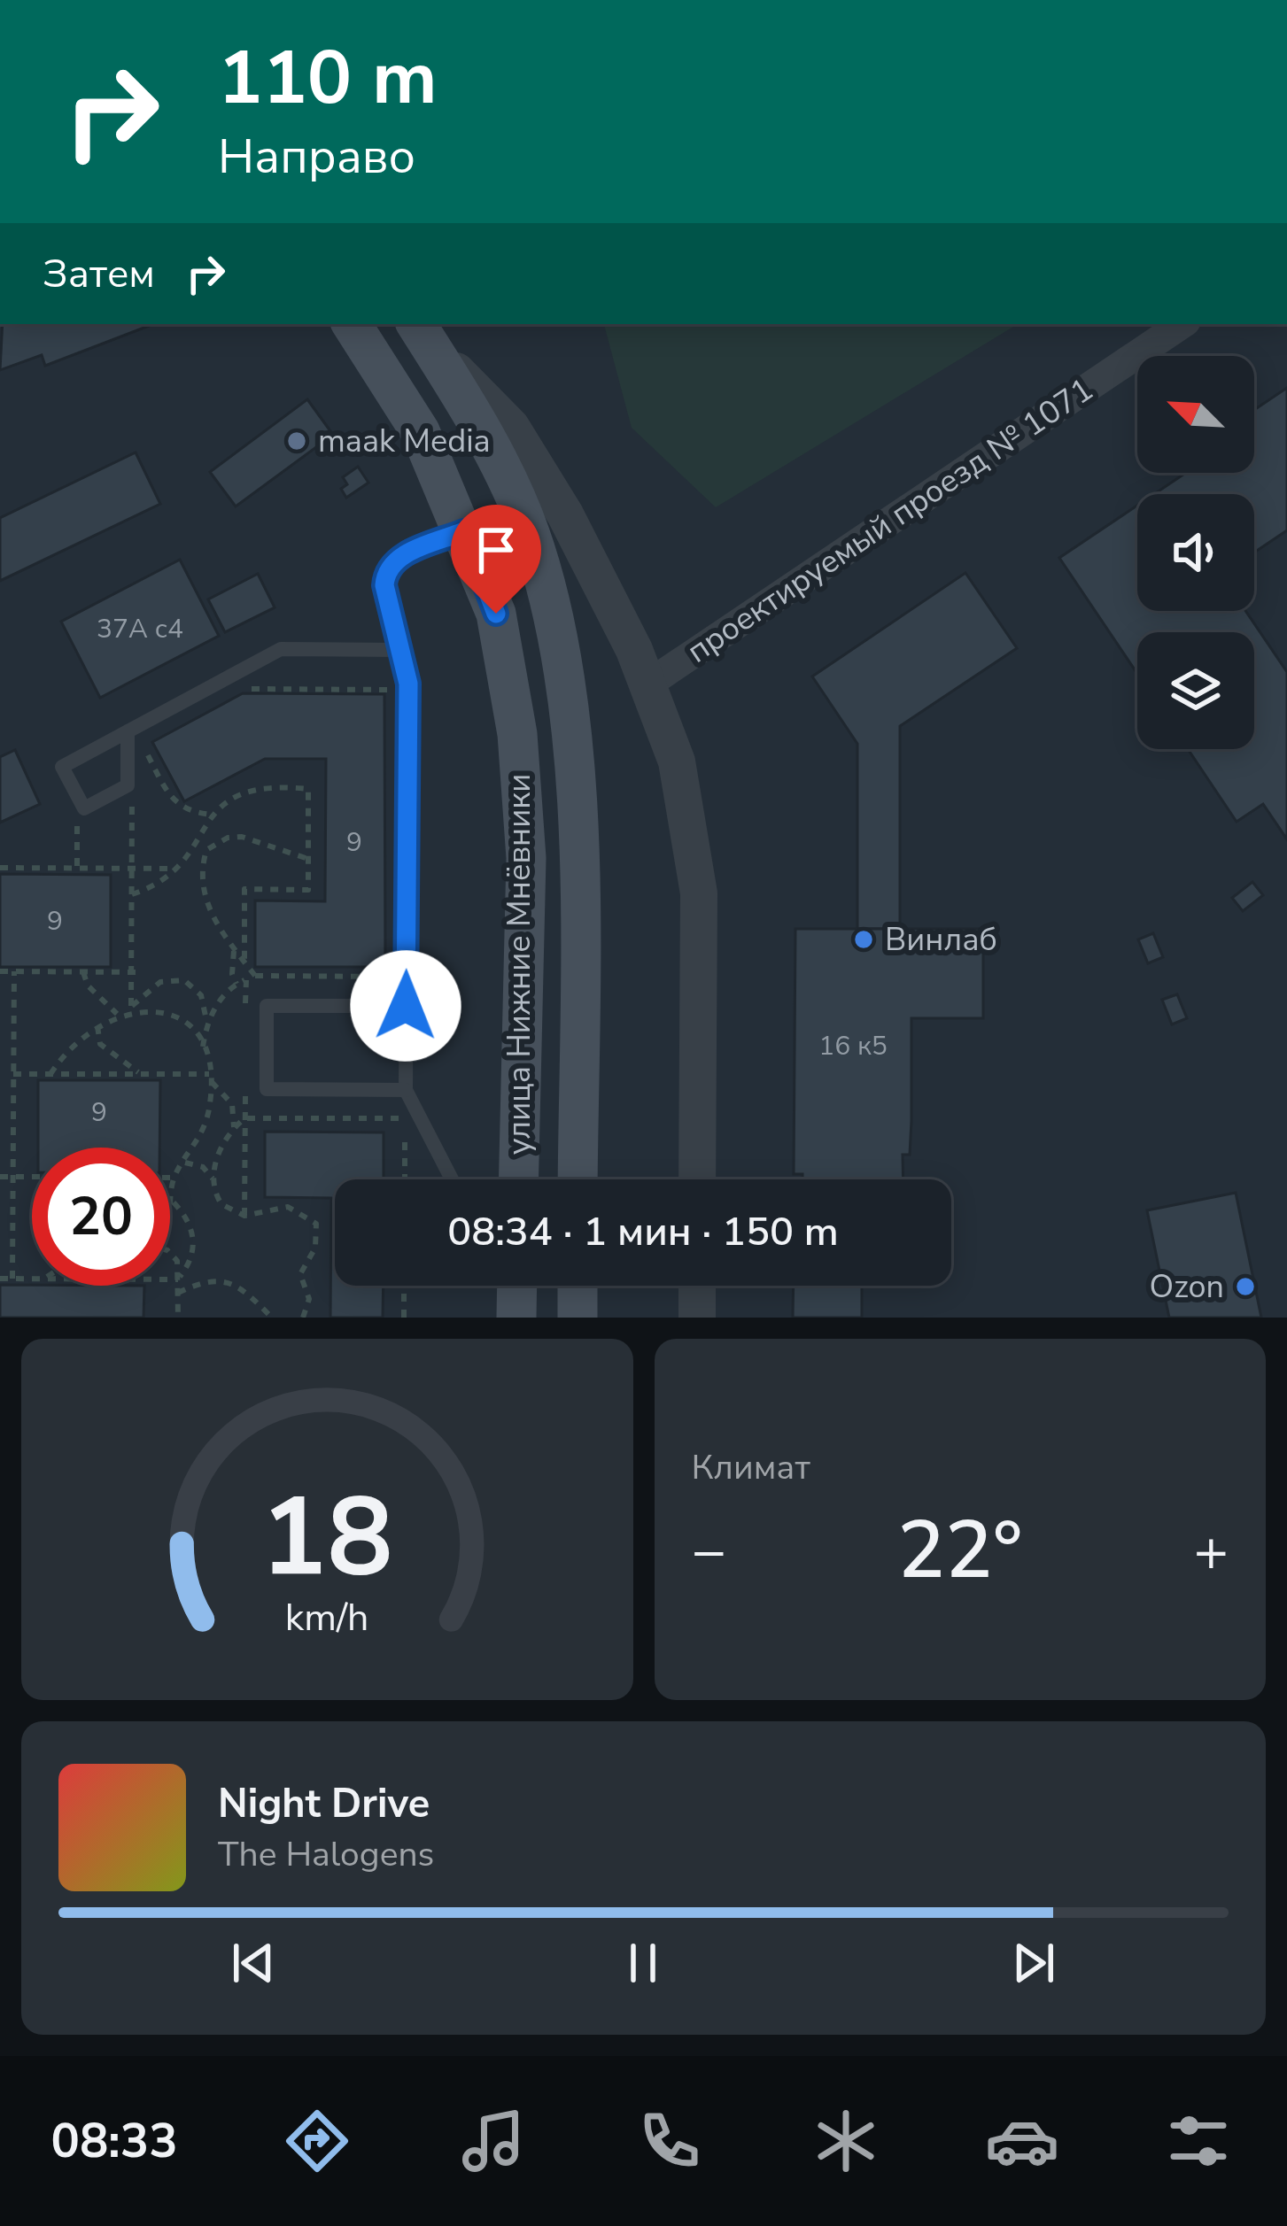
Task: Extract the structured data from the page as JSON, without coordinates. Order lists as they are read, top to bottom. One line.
{"streets":{"main road":["улица Нижние Мнёвники"],"street":["проектируемый проезд № 1071"]},"places":["maak Media","Винлаб","Ozon"],"house_numbers":["37А с4","9","9","16 к5","9"],"north":"top left","page":{"turn":["110 m","Направо"],"then":"Затем","limit":"20","trip":"08:34 · 1 мин · 150 m","tile":"Климат","heat":["−","22°","+"],"song":["Night Drive","The Halogens"],"tabs":"08:33","gauge":["18","km/h"]}}
